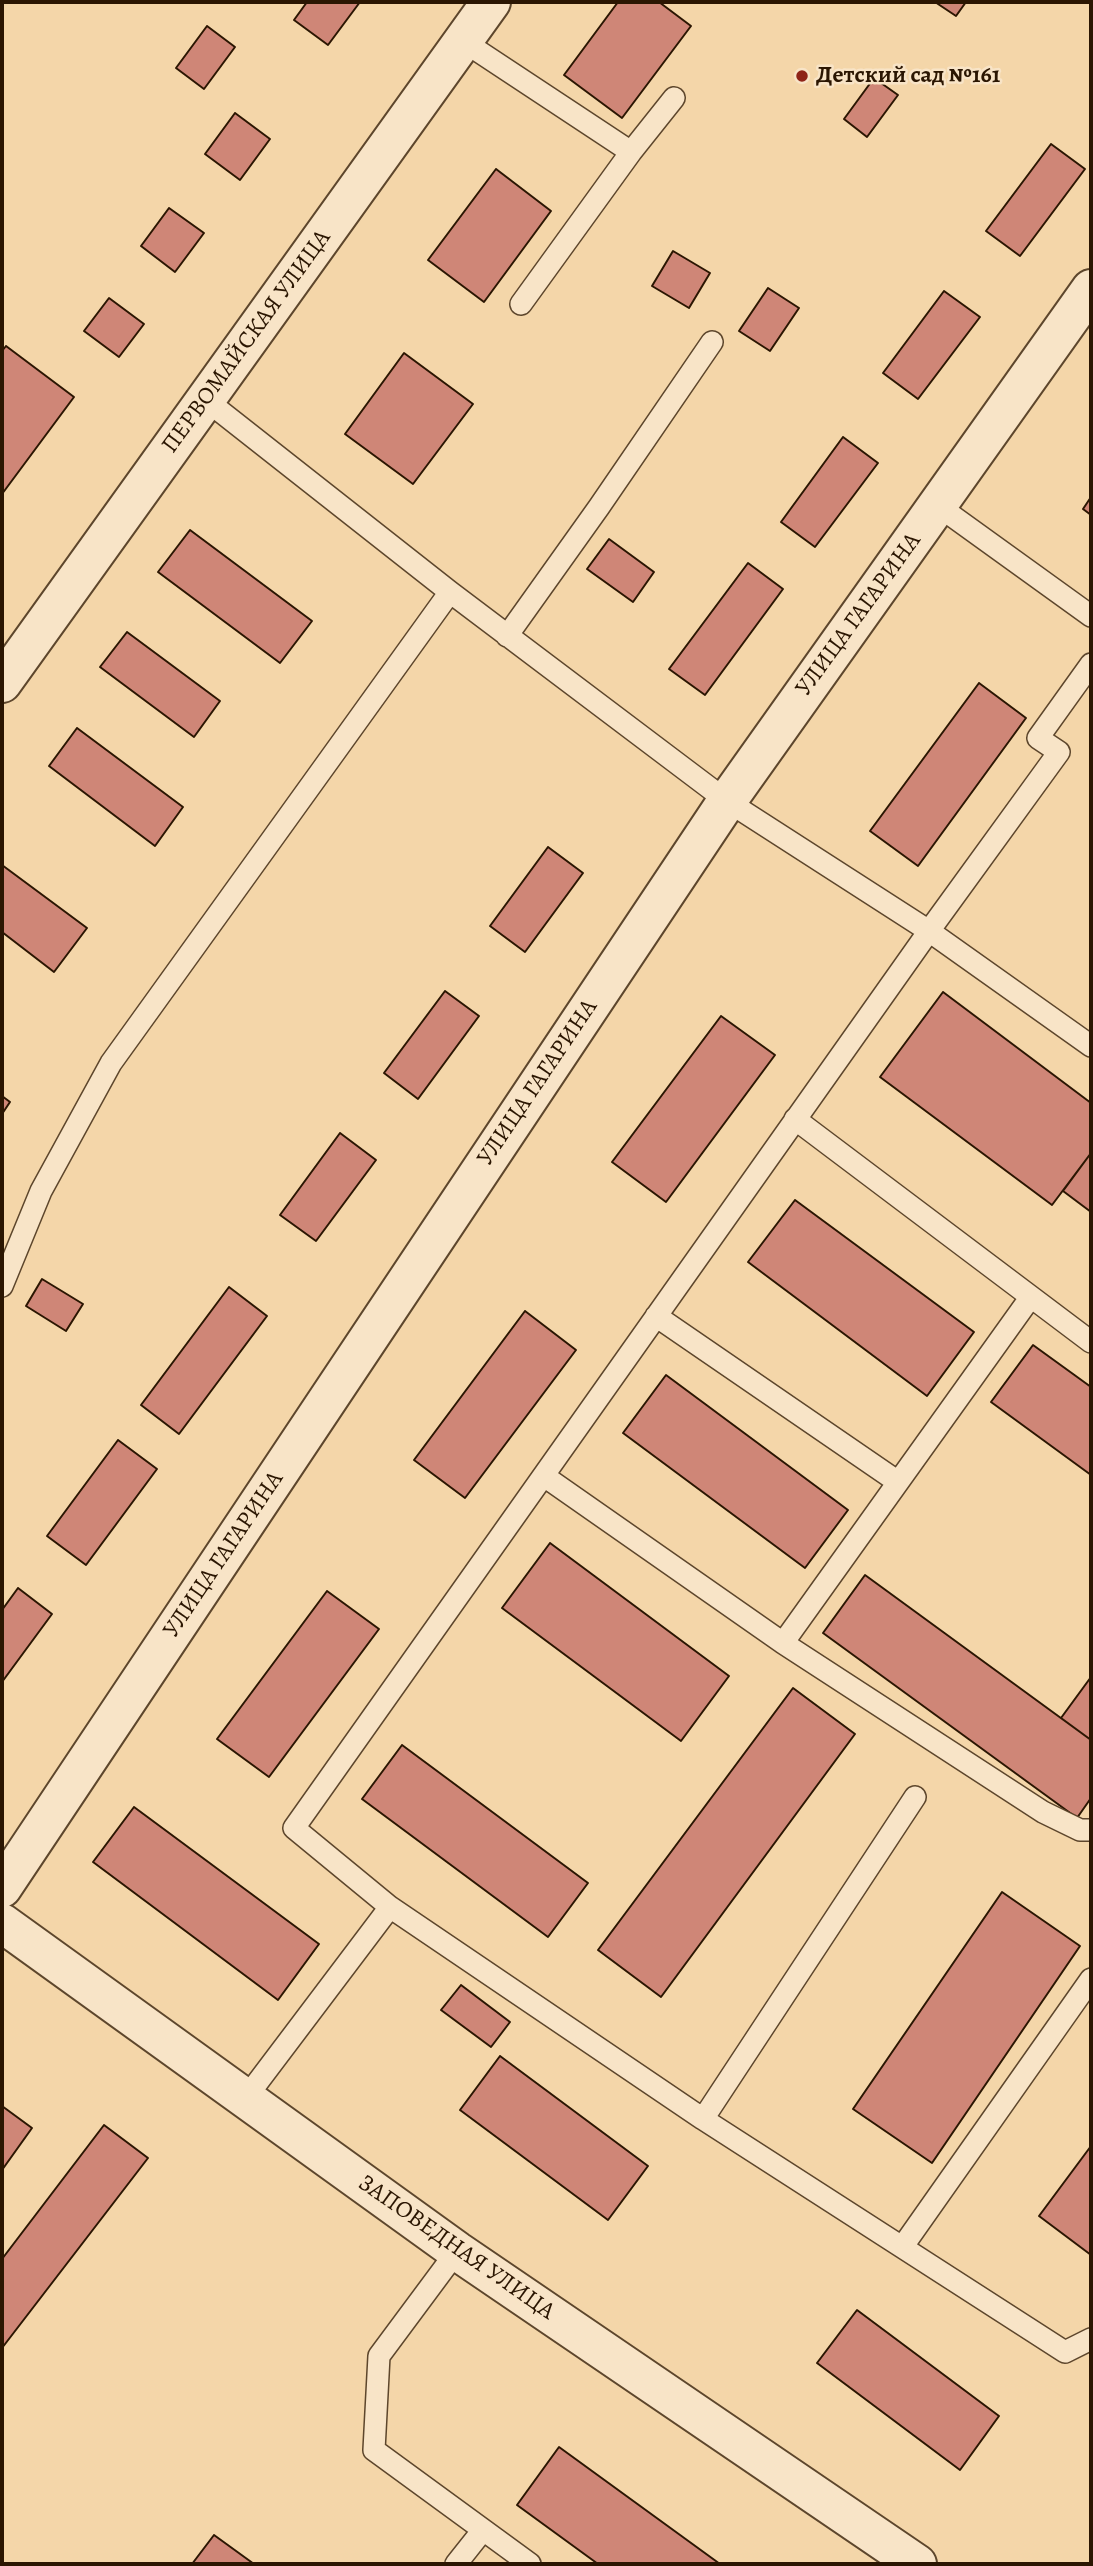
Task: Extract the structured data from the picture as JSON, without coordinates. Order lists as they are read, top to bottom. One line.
{"streets":{"street":["ПЕРВОМАЙСКАЯ УЛИЦА","УЛИЦА ГАГАРИНА","ЗАПОВЕДНАЯ УЛИЦА"]},"places":["Детский сад №161"]}
